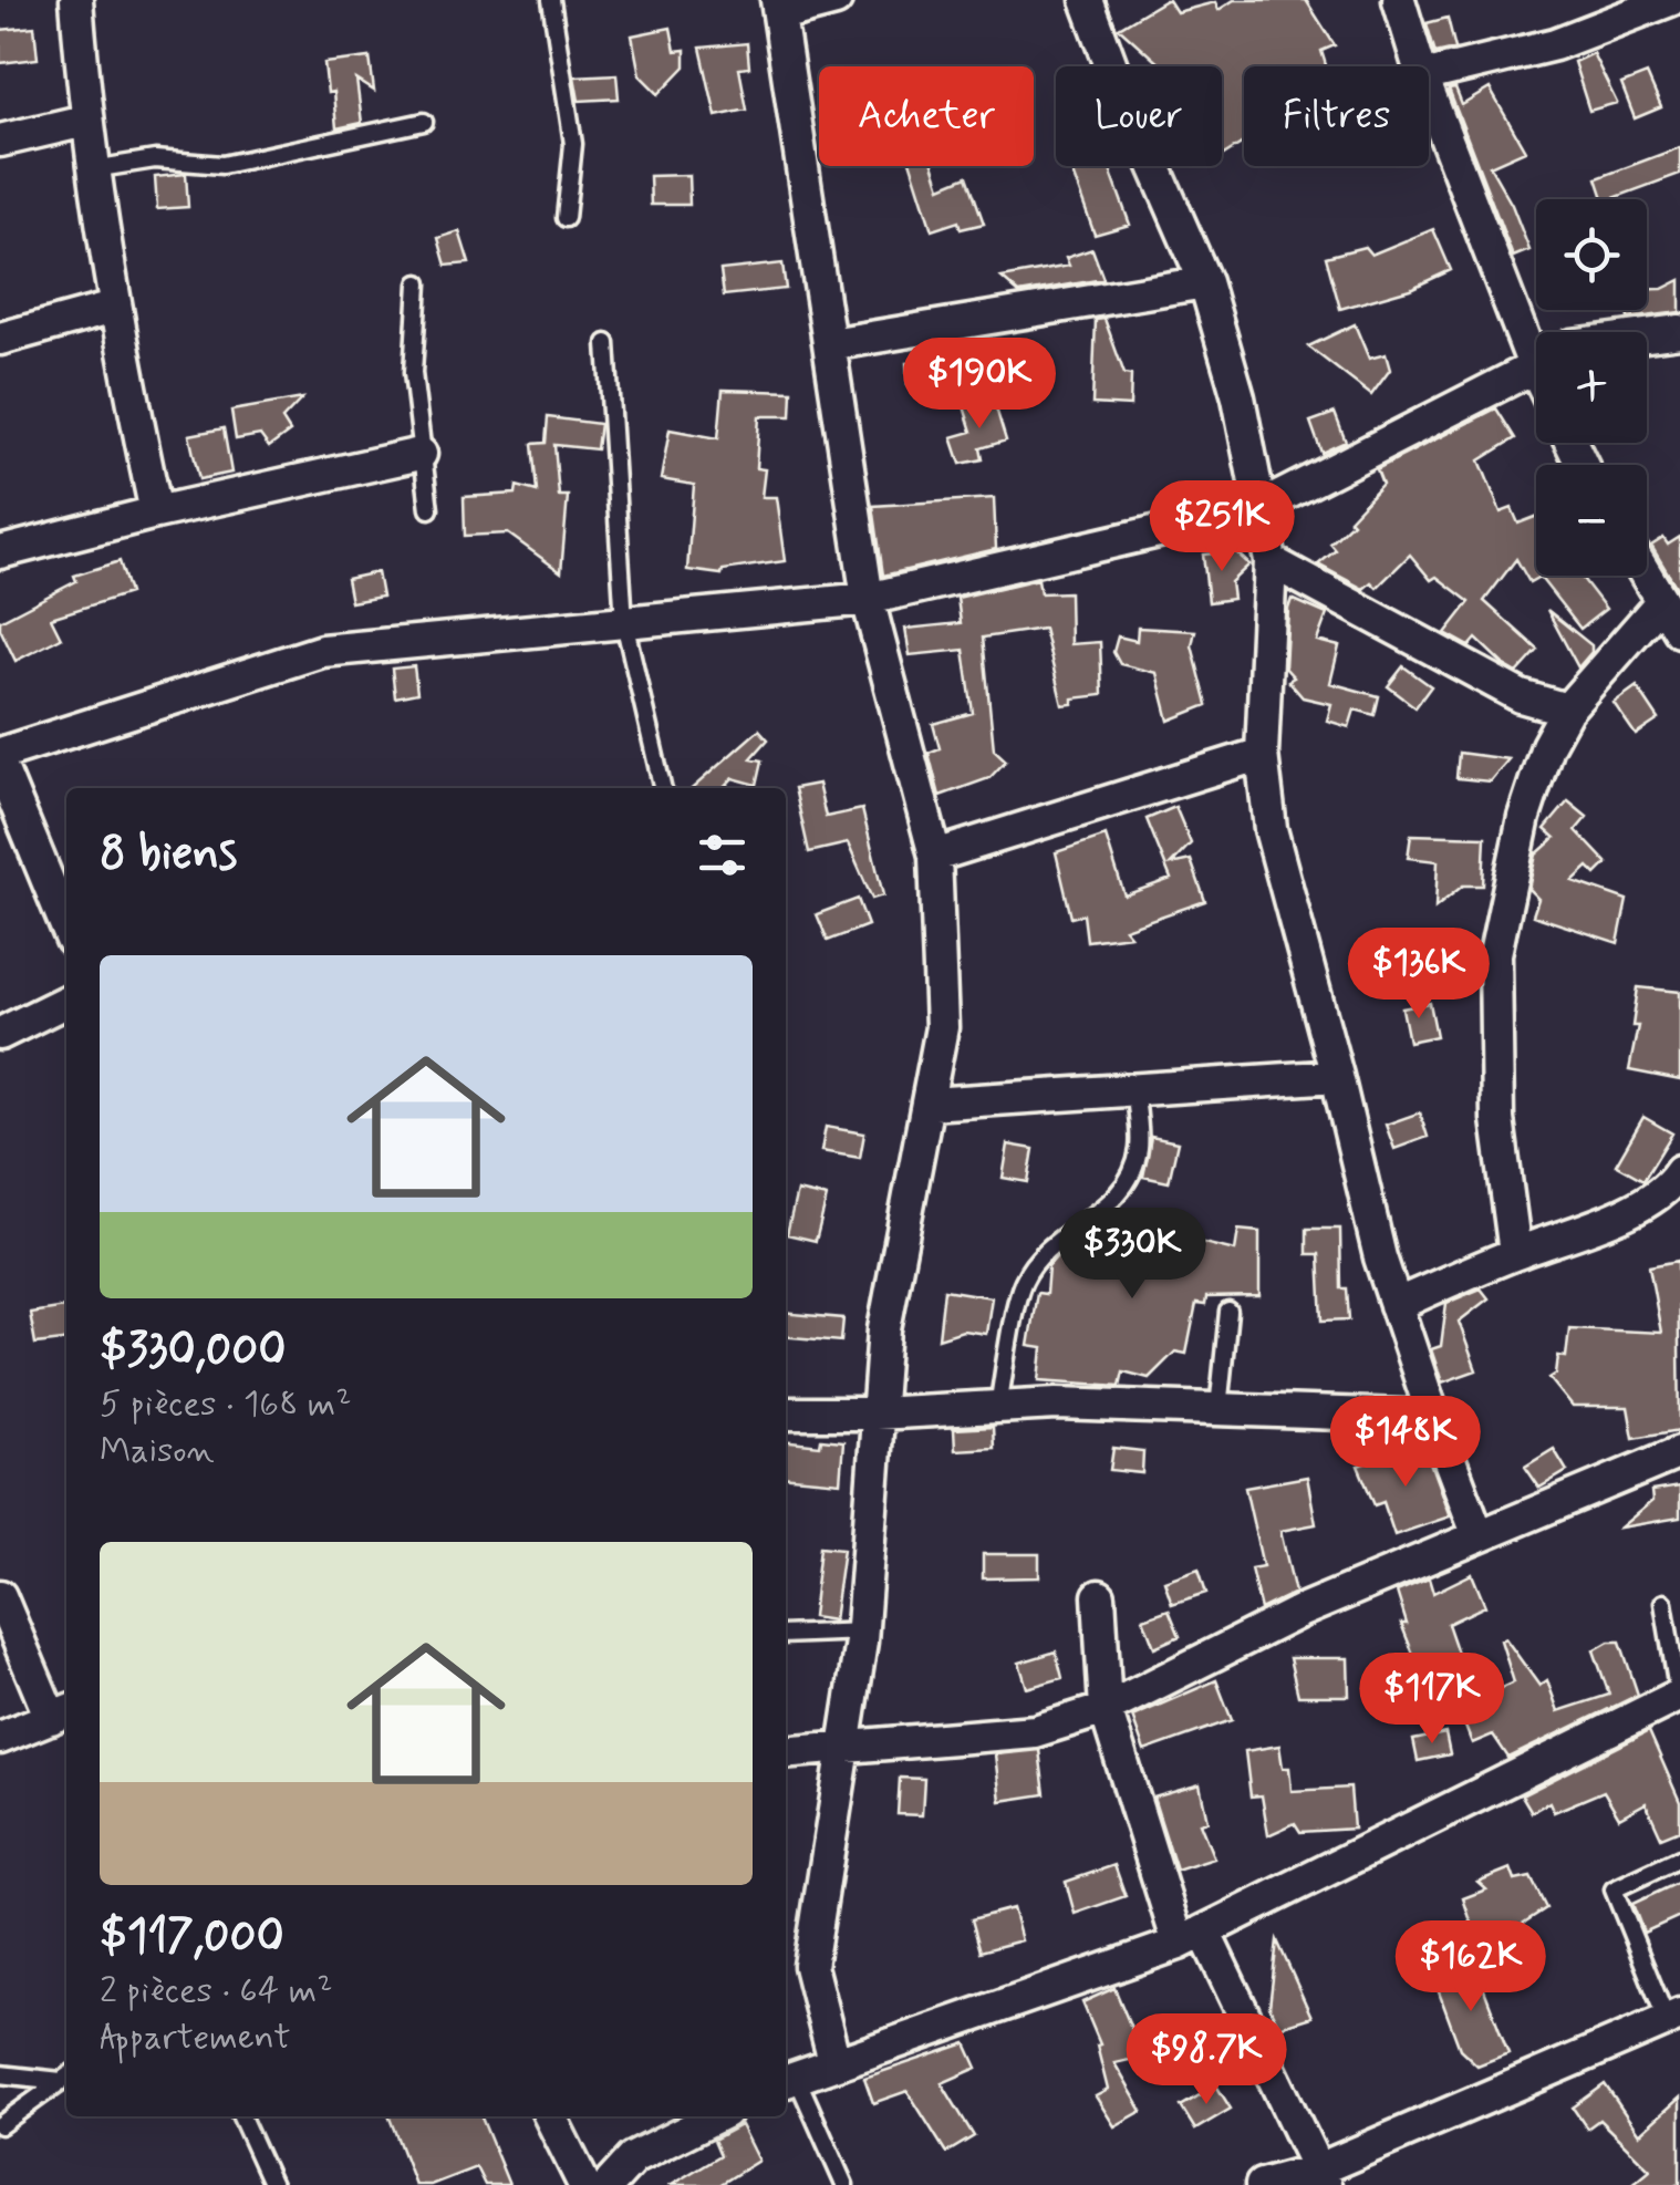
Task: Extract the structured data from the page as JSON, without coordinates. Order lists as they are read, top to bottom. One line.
{"page":{"chip":["Acheter","Louer","Filtres"],"map_buttons":["+","−"],"price":["$190K","$251K","$136K","$330K","$148K","$117K","$162K","$98.7K"],"heading":"8 biens","list":[{"name":"$330,000","note":"5 pièces · 168 m² · Maison"},{"name":"$117,000","note":"2 pièces · 64 m² · Appartement"}]}}
